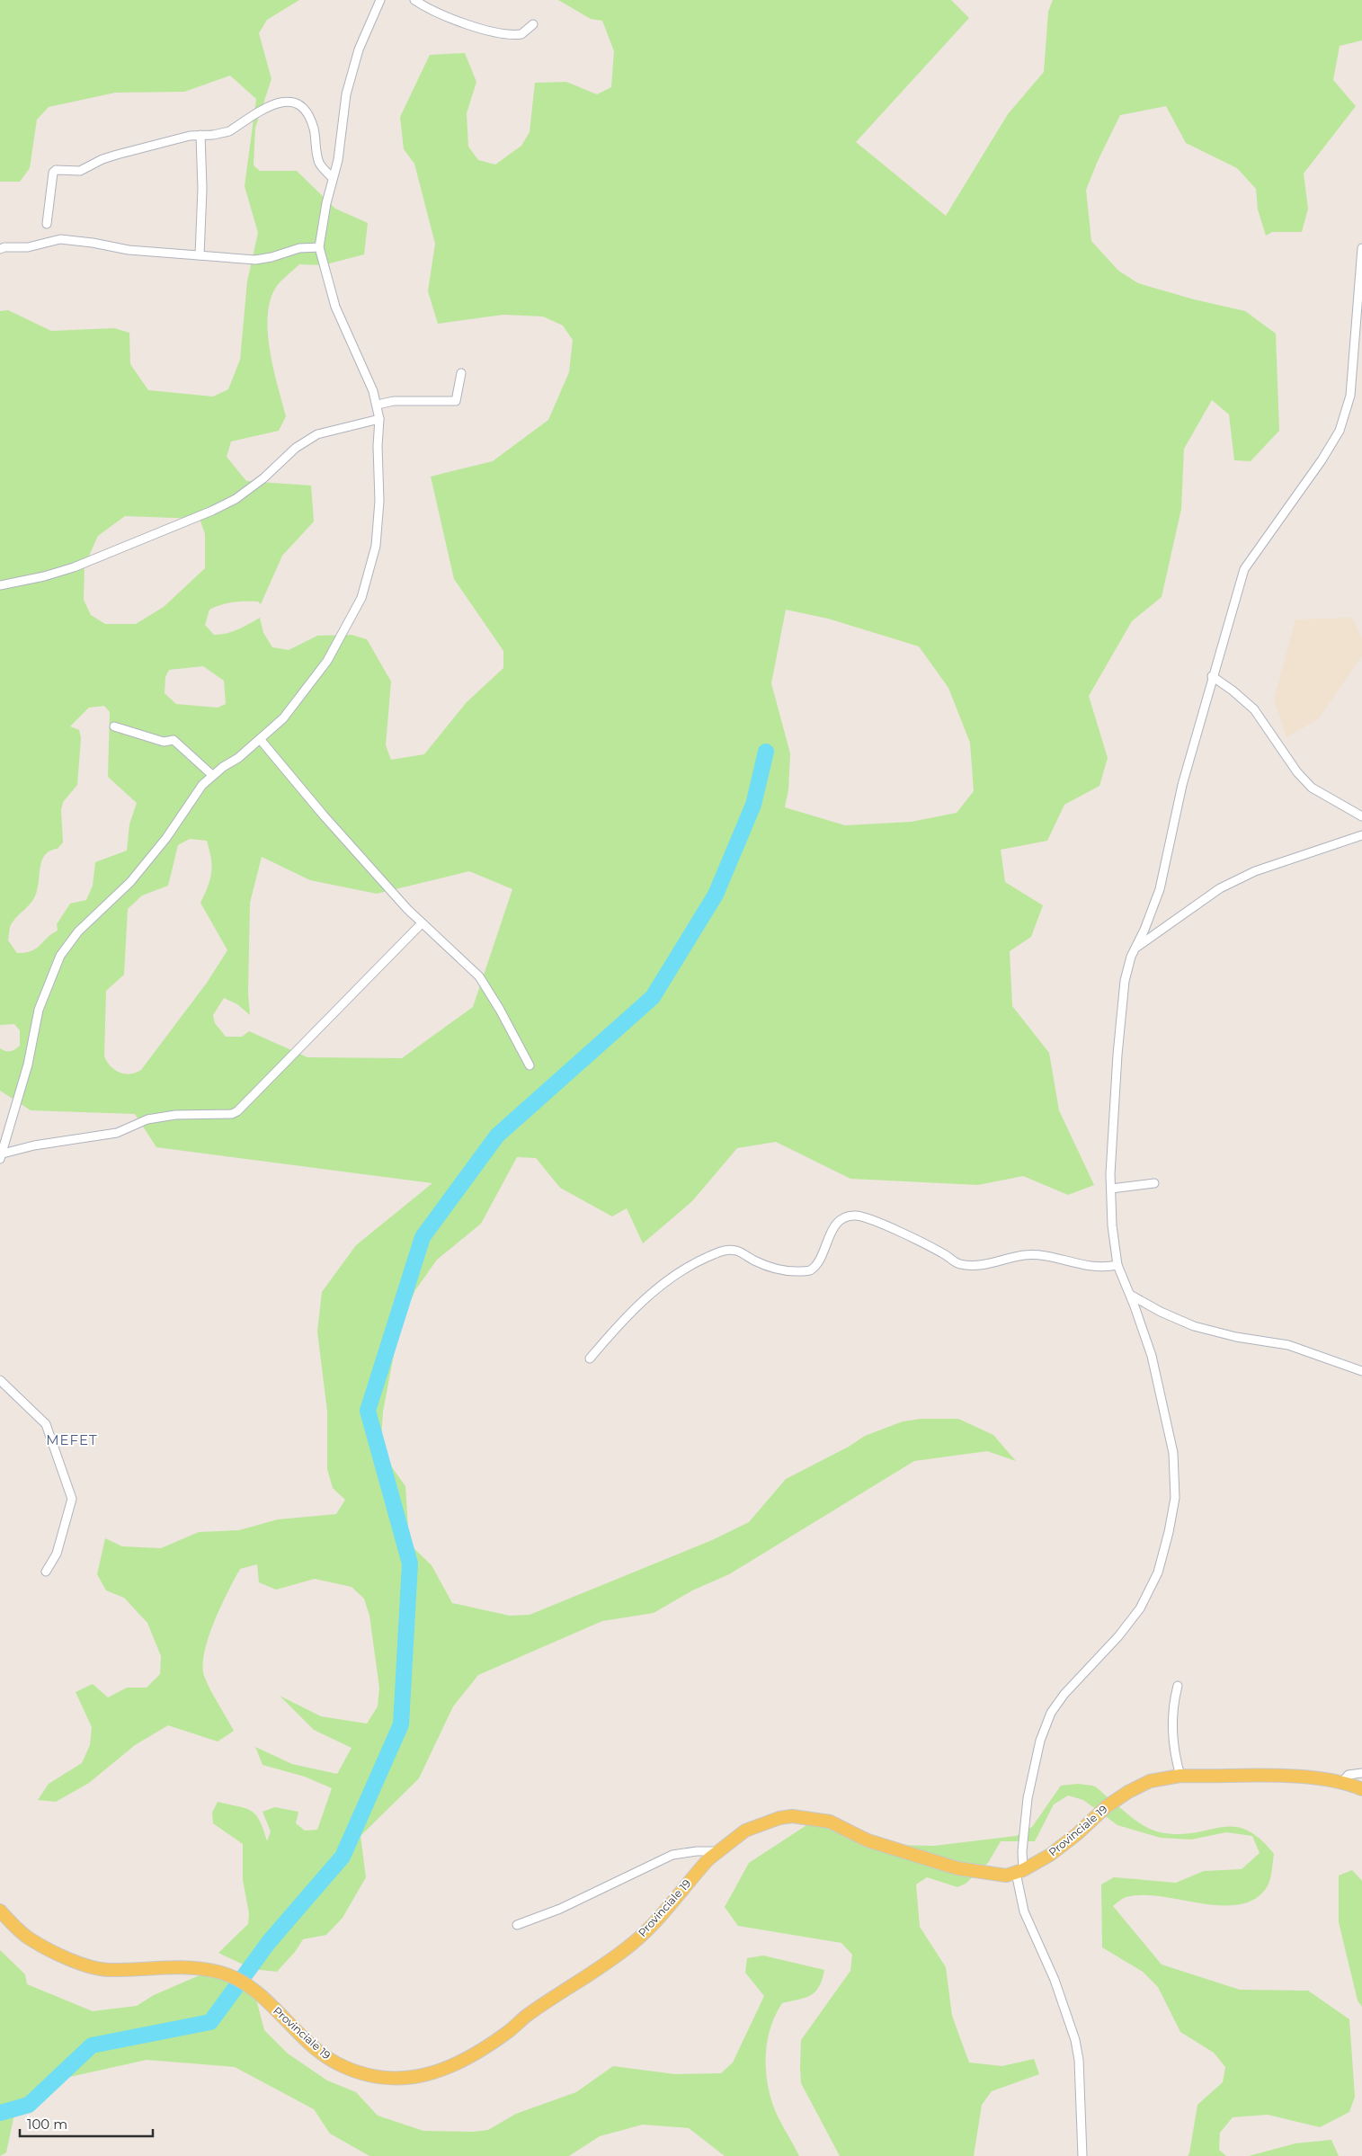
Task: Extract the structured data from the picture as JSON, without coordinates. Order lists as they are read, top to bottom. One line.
{"streets":{"main road":["Provinciale 19"]},"districts":["MEFET"],"scale_bar":"100 m"}
